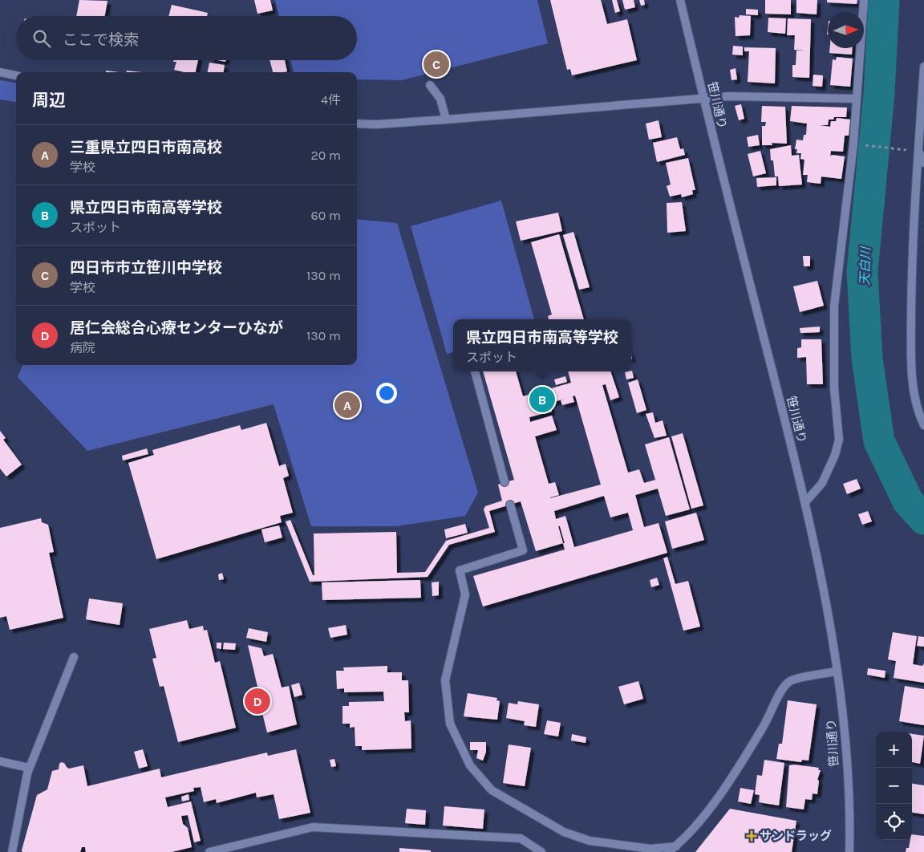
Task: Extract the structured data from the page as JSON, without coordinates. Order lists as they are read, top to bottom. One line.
{"streets":{"street":["笹川通り"]},"water":["天白川"],"places":{"health":["サンドラッグ"]},"north":"right","page":{"search":"ここで検索","pins":["C","B","A","D"],"heading":["周辺","4件"],"list":[{"mark":"A","name":"三重県立四日市南高校","note":"学校","value":"20 m"},{"mark":"B","name":"県立四日市南高等学校","note":"スポット","value":"60 m"},{"mark":"C","name":"四日市市立笹川中学校","note":"学校","value":"130 m"},{"mark":"D","name":"居仁会総合心療センターひなが","note":"病院","value":"130 m"}],"popup":["県立四日市南高等学校","スポット"],"map_buttons":["+","−"]}}
